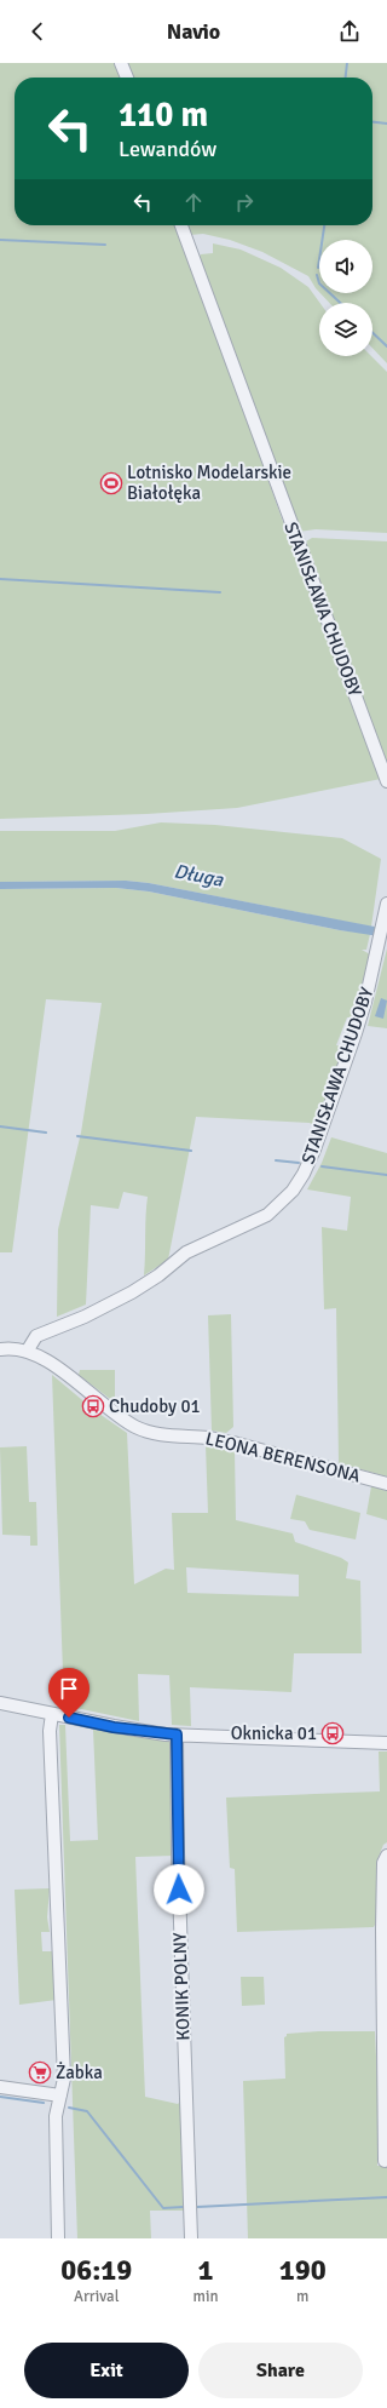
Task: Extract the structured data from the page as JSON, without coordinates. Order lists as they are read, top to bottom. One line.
{"streets":{"street":["STANISŁAWA CHUDOBY","LEONA BERENSONA","KONIK POLNY"]},"crossings":[["STANISŁAWA CHUDOBY","LEONA BERENSONA"]],"water":["Długa"],"places":{"sports":["Lotnisko Modelarskie Białołęka"],"bus stop":["Chudoby 01","Oknicka 01"],"supermarket":["Żabka"]},"page":{"header":"Navio","turn":["110 m","Lewandów"],"eta":["06:19","Arrival","1","min","190","m"],"buttons":["Exit","Share"]}}
